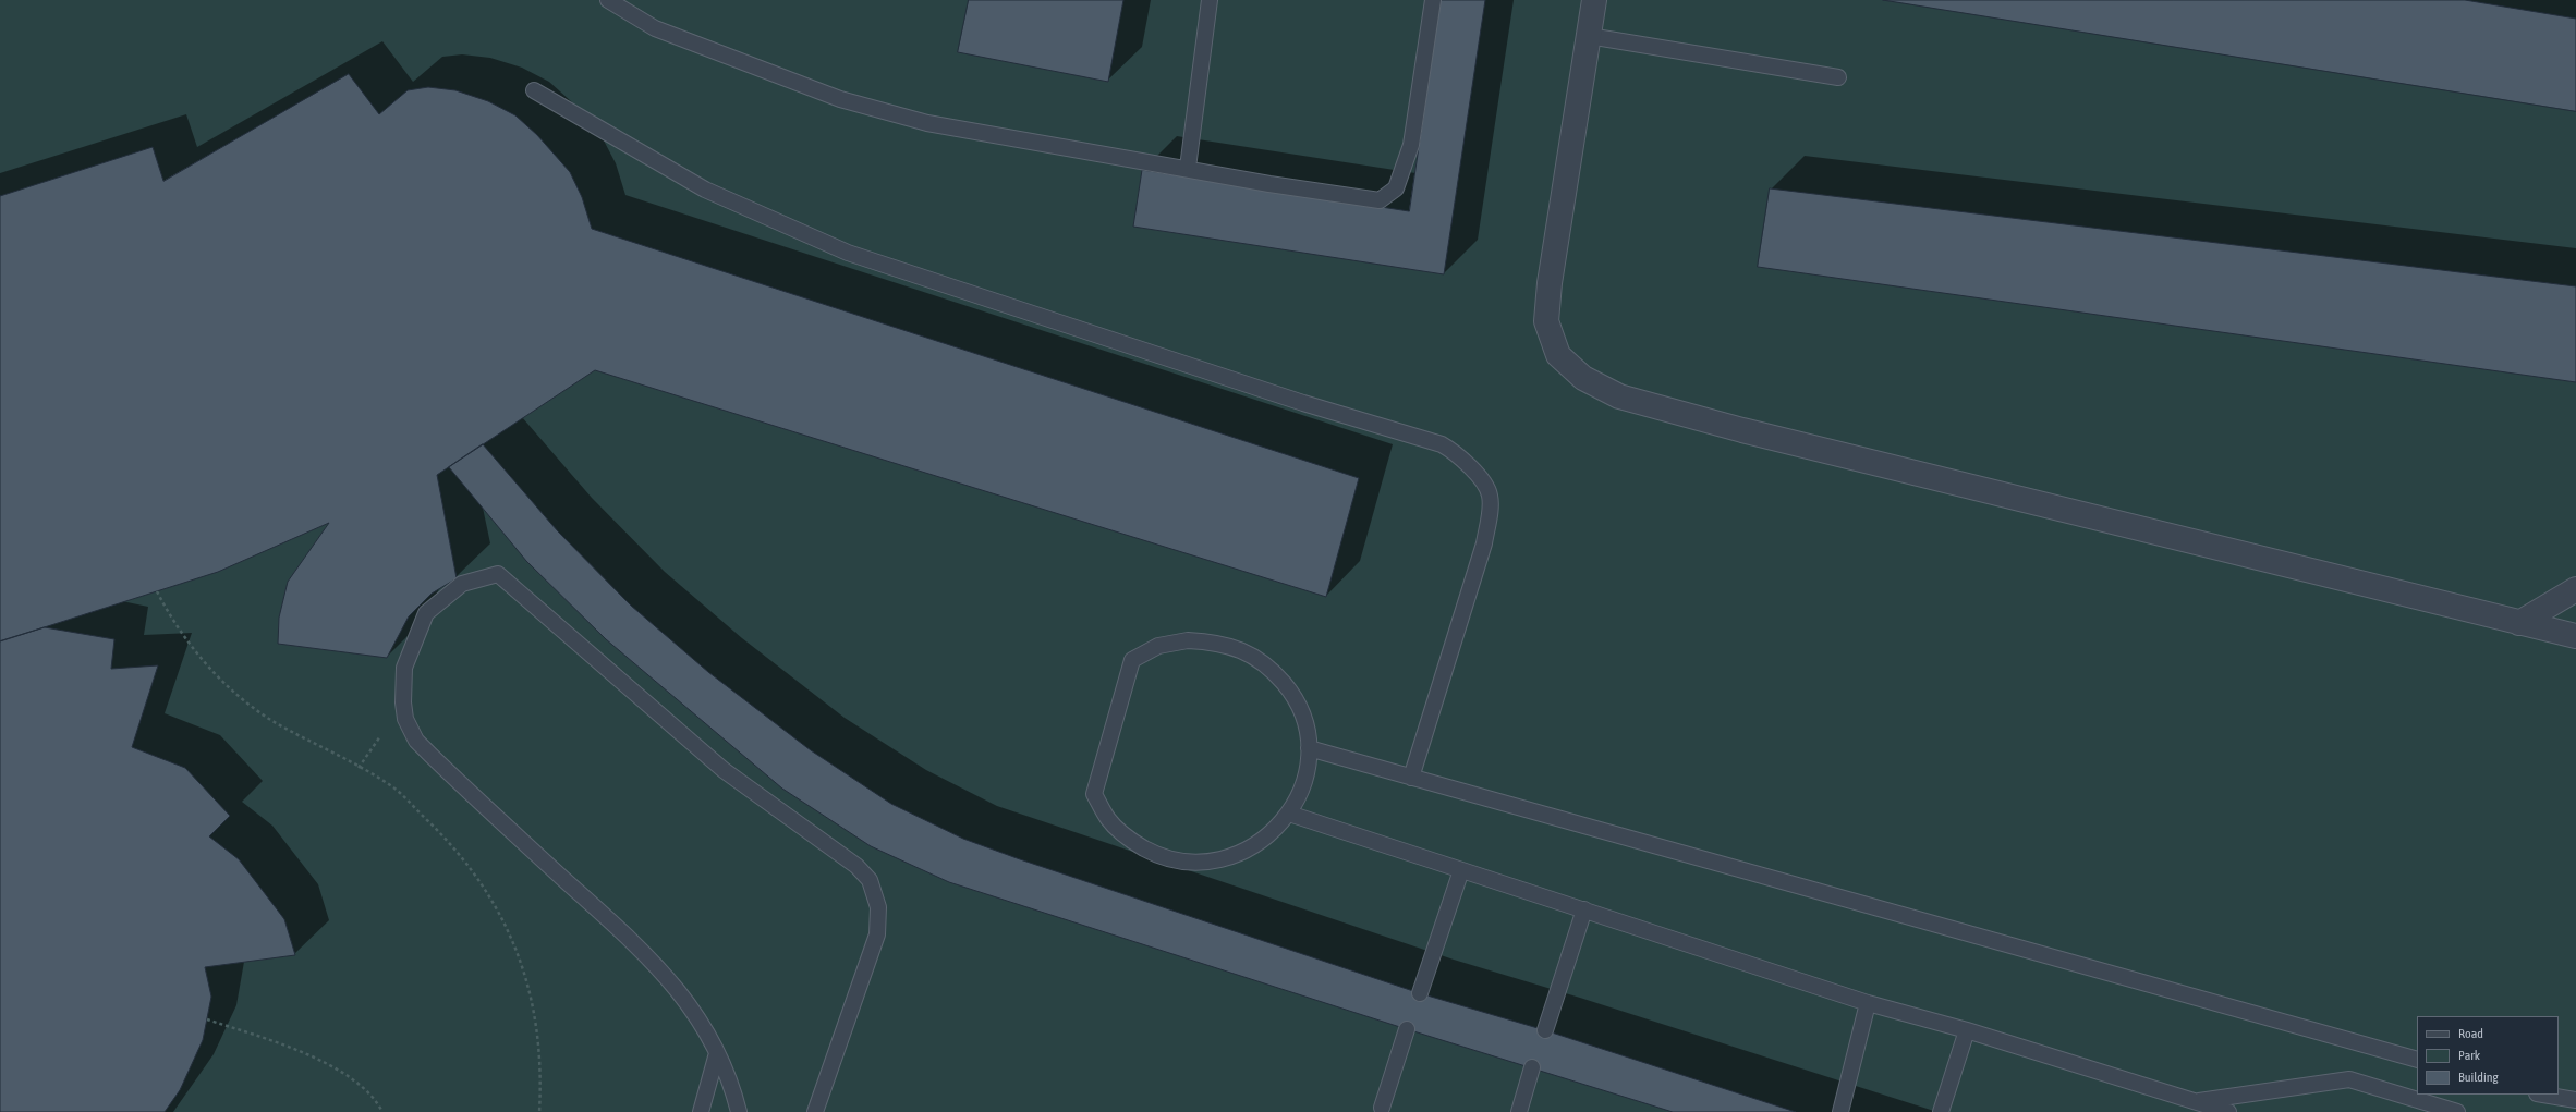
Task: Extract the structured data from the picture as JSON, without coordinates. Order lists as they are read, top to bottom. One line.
{"legend":["Road","Park","Building"]}
